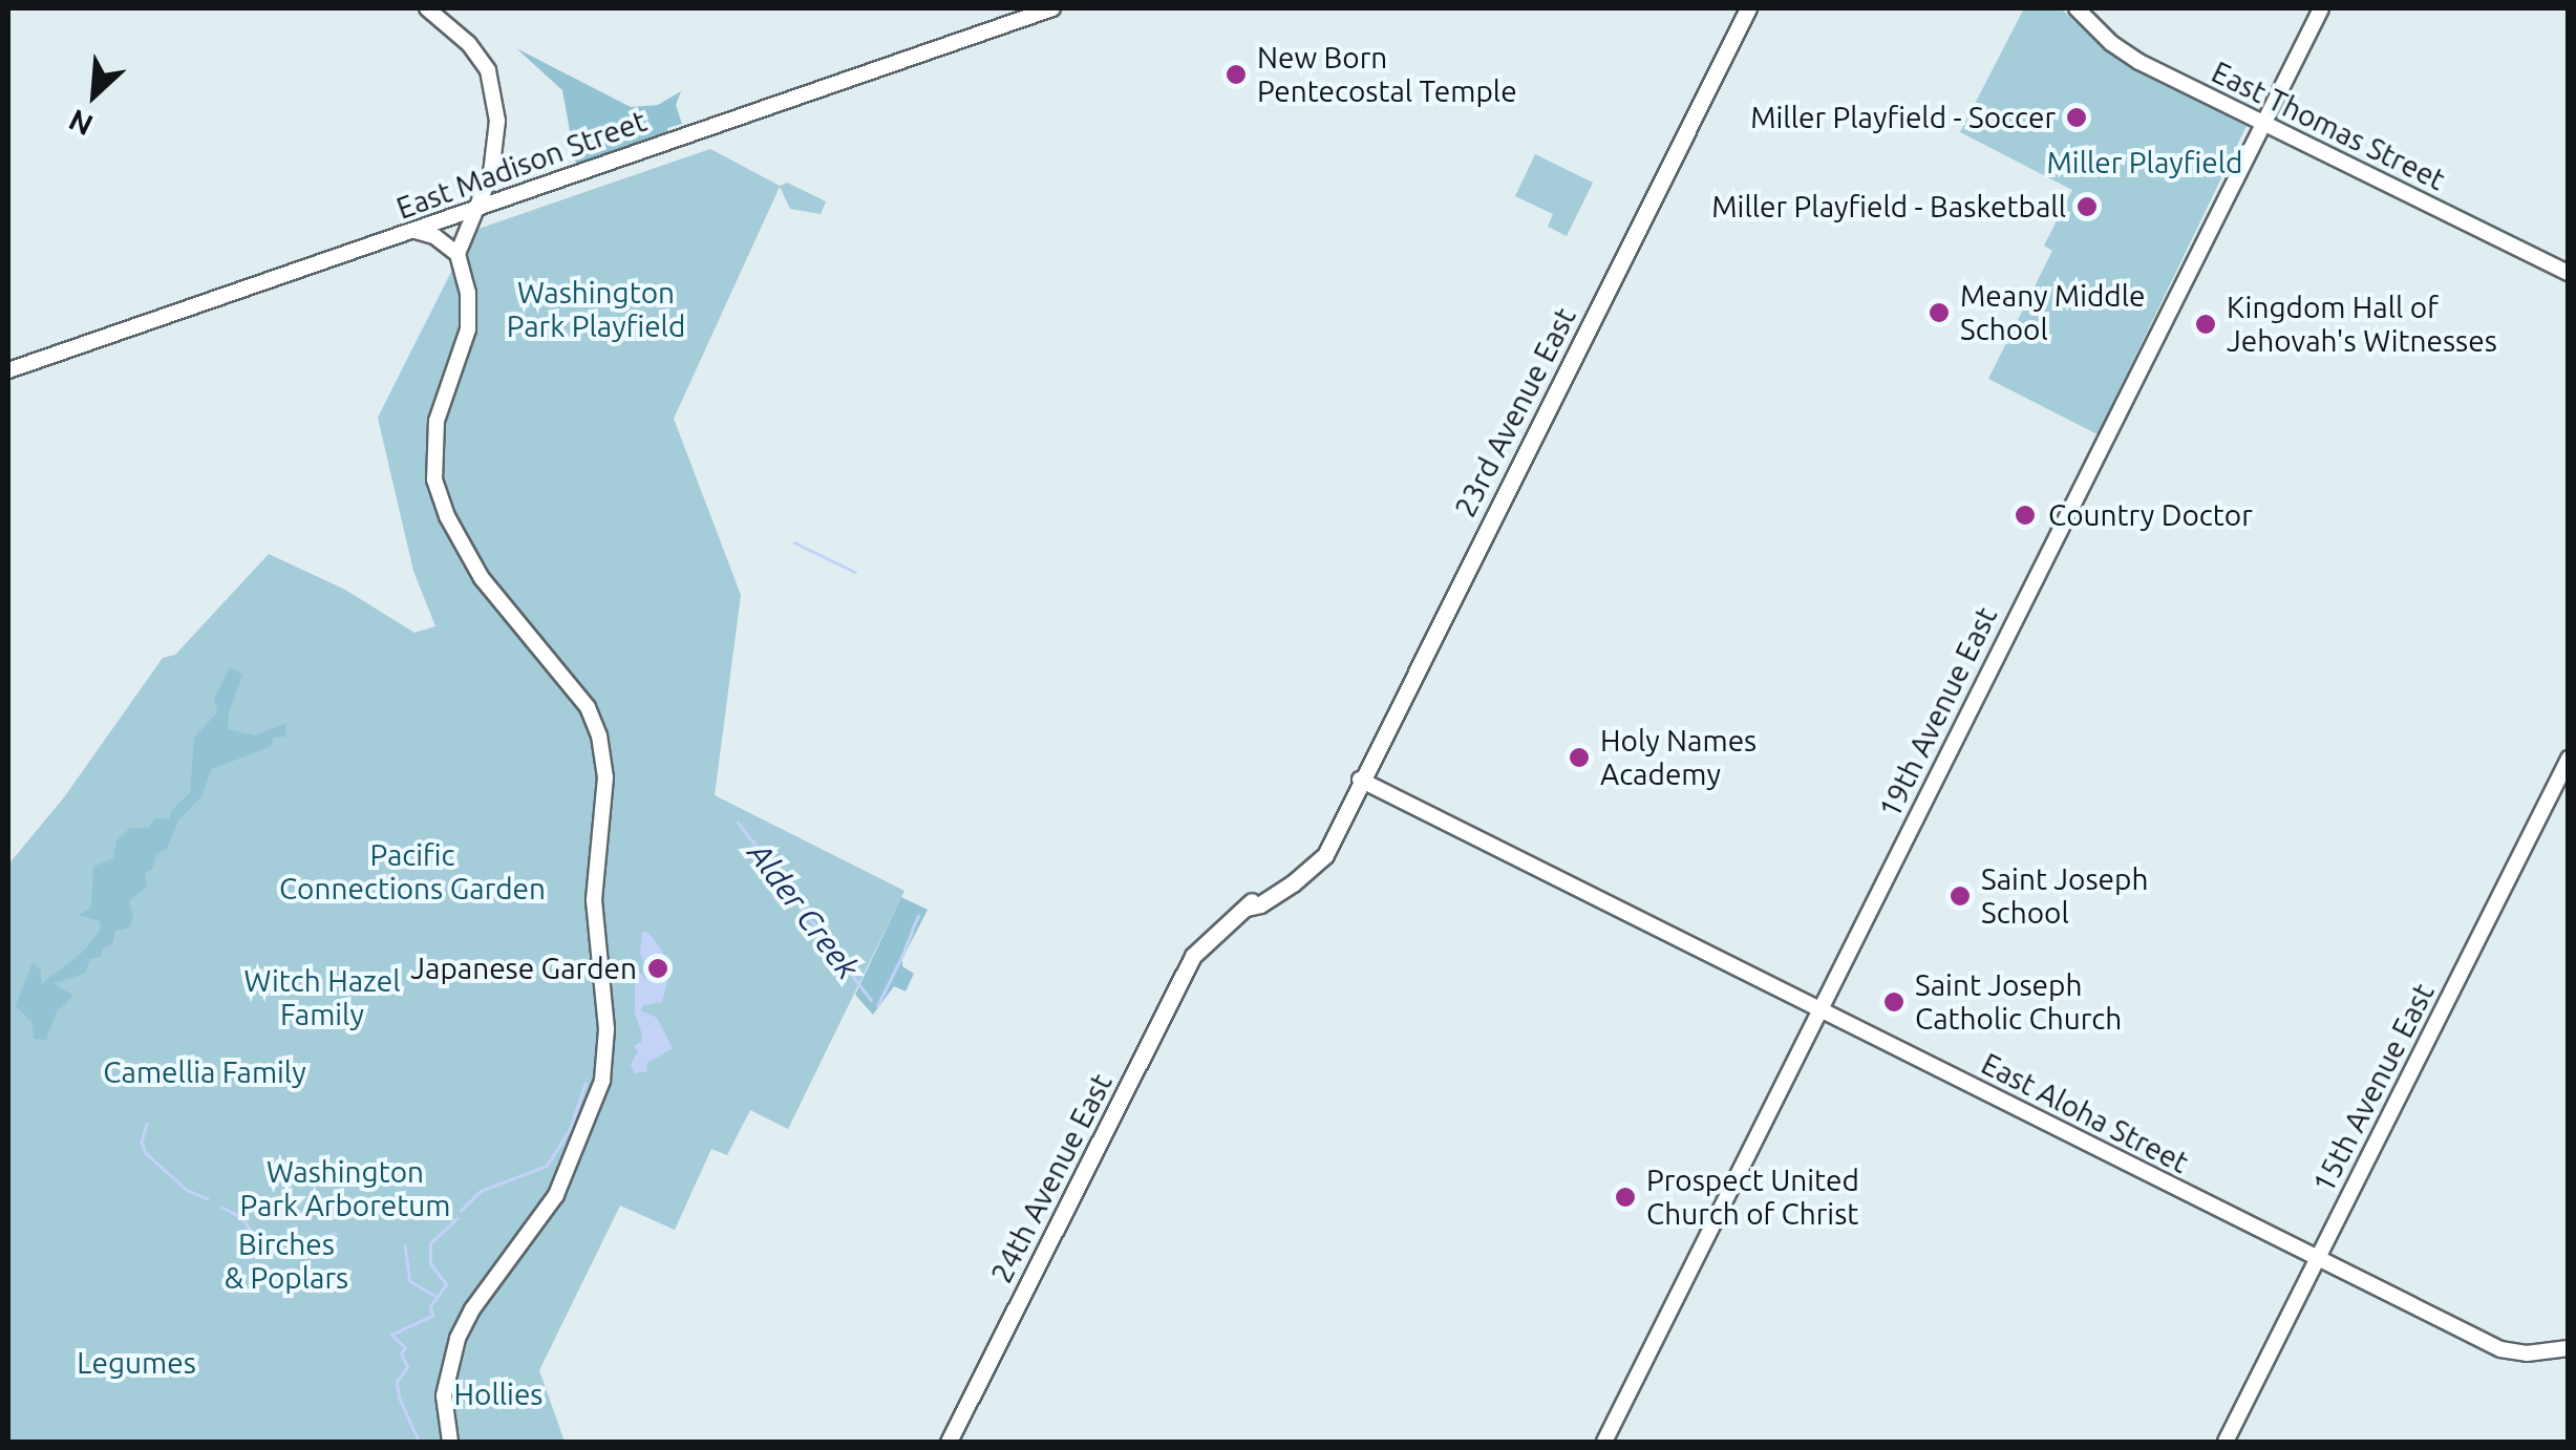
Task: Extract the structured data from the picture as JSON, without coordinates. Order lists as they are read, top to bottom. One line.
{"streets":{"main road":["23rd Avenue East","24th Avenue East"],"street":["East Thomas Street","East Madison Street","19th Avenue East","15th Avenue East","East Aloha Street"]},"crossings":[["East Thomas Street","19th Avenue East"],["23rd Avenue East","East Aloha Street"],["23rd Avenue East","24th Avenue East"],["19th Avenue East","East Aloha Street"],["15th Avenue East","East Aloha Street"]],"water":["Alder Creek"],"parks":["Miller Playfield","Washington Park Playfield","Pacific Connections Garden","Witch Hazel Family","Camellia Family","Washington Park Arboretum","Birches & Poplars","Legumes","Hollies"],"places":["New Born Pentecostal Temple","Miller Playfield - Soccer","Miller Playfield - Basketball","Meany Middle School","Kingdom Hall of Jehovah's Witnesses","Country Doctor","Holy Names Academy","Saint Joseph School","Japanese Garden","Saint Joseph Catholic Church","Prospect United Church of Christ"],"north":"bottom left"}
